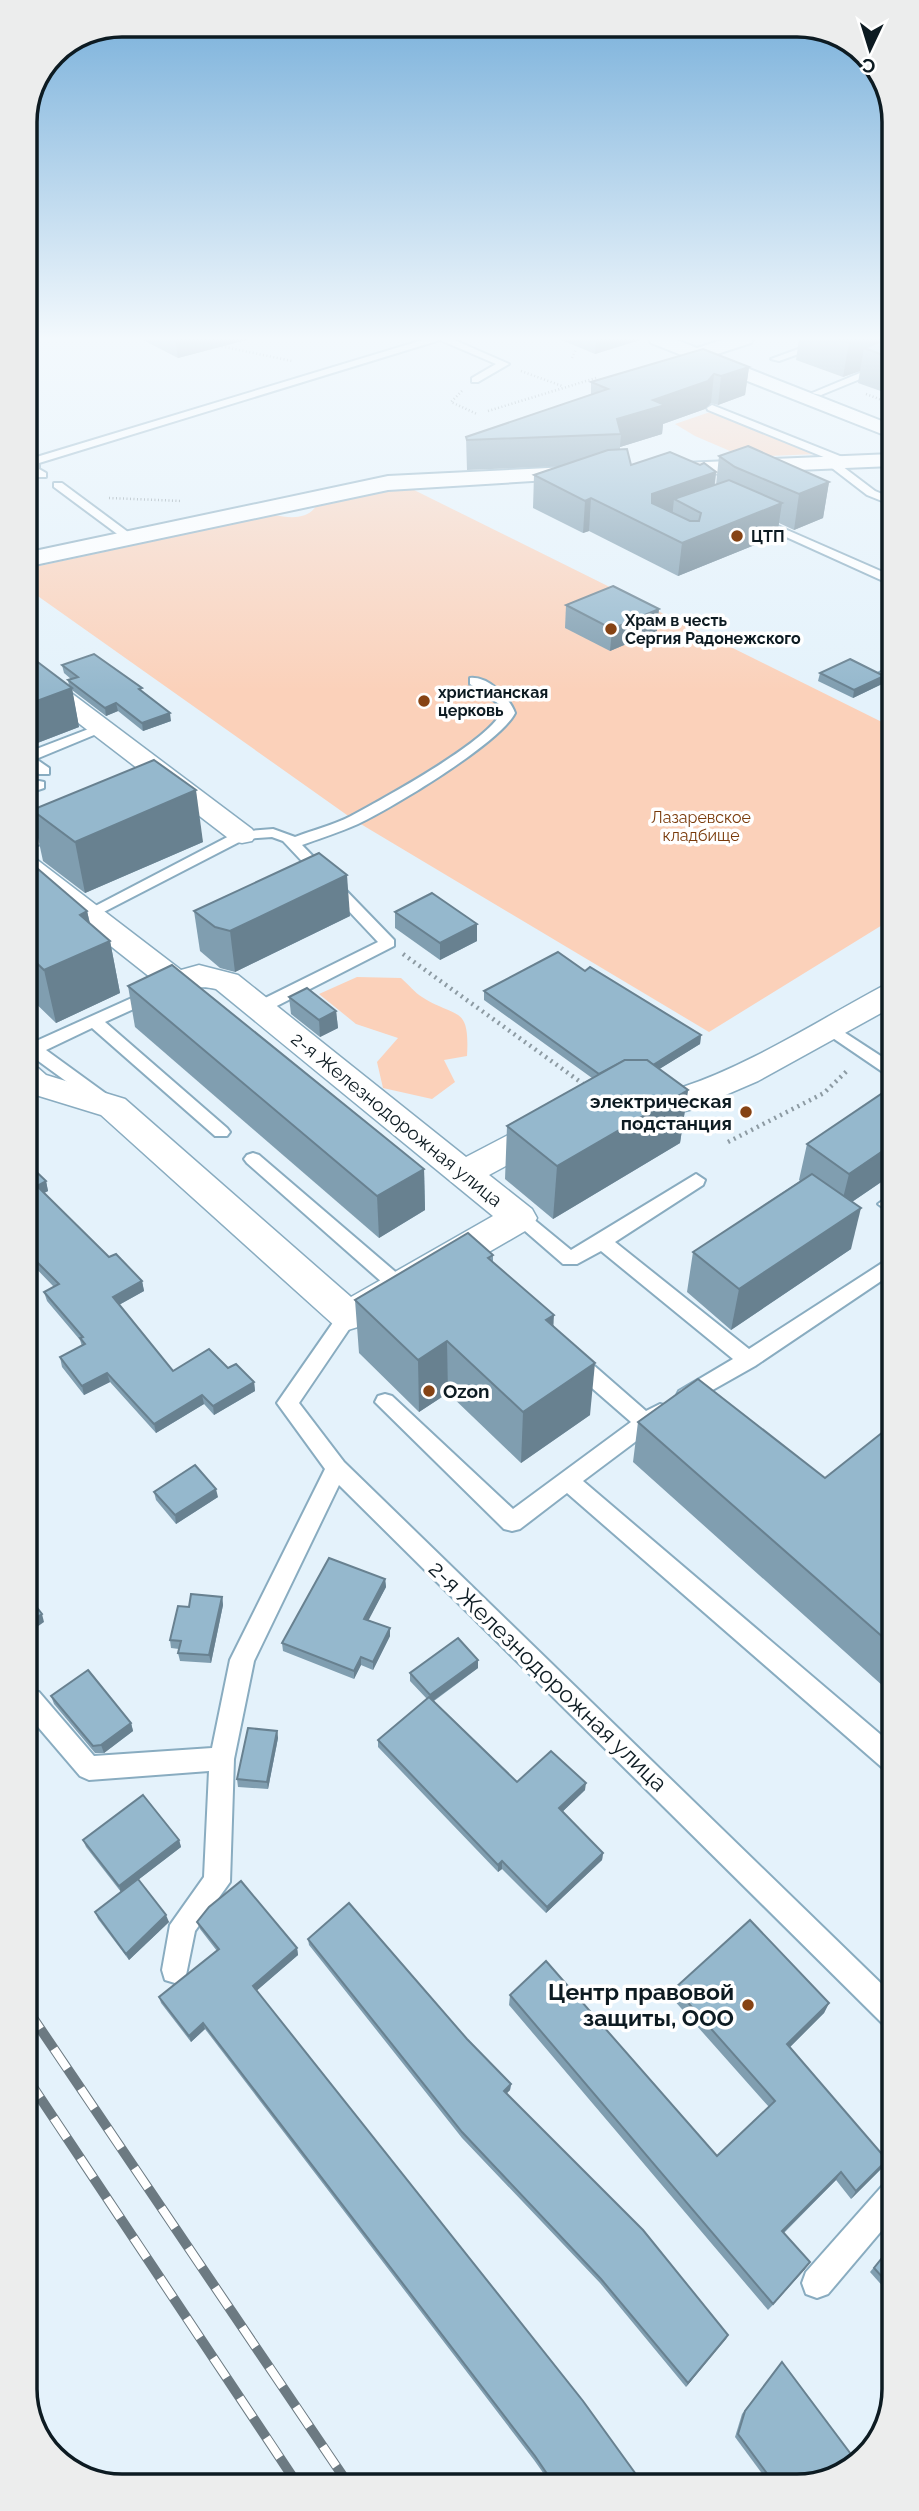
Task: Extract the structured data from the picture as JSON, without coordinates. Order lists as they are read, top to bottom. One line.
{"streets":{"street":["2-я Железнодорожная улица"]},"parks":["Лазаревское кладбище"],"places":["ЦТП","Храм в честь Сергия Радонежского","христианская церковь","электрическая подстанция","Ozon","Центр правовой защиты, ООО"],"north":"bottom"}
